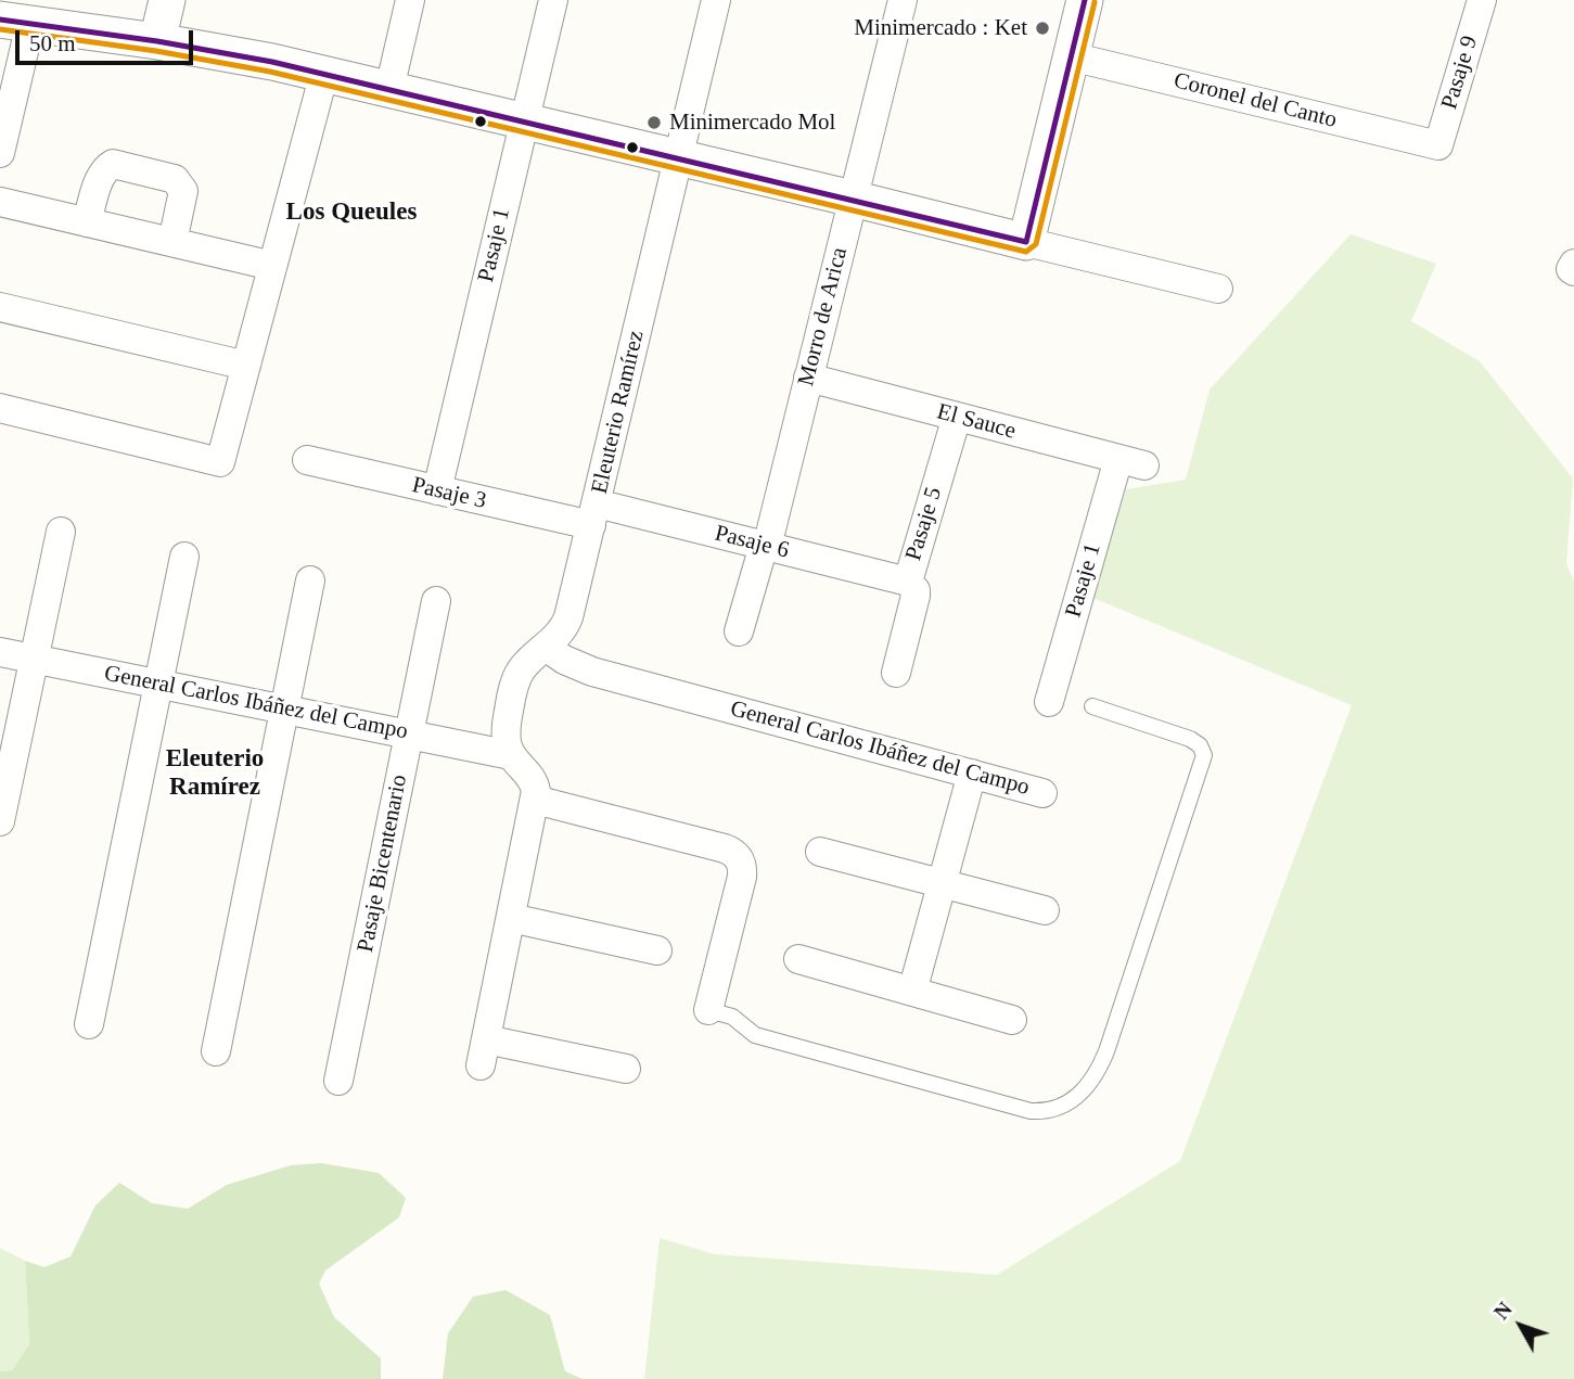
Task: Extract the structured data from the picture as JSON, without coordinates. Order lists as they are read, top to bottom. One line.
{"streets":{"street":["Pasaje 9","Coronel del Canto","Pasaje 1","Morro de Arica","Eleuterio Ramírez","El Sauce","Pasaje 3","Pasaje 5","Pasaje 6","General Carlos Ibáñez del Campo","Pasaje Bicentenario"]},"crossings":[["Pasaje 9","Coronel del Canto"],["Pasaje 1","El Sauce"],["Pasaje 1","Pasaje 3"],["Morro de Arica","El Sauce"],["Morro de Arica","Pasaje 6"],["Eleuterio Ramírez","Pasaje 3"],["Eleuterio Ramírez","Pasaje 6"],["Eleuterio Ramírez","General Carlos Ibáñez del Campo"],["El Sauce","Pasaje 5"],["Pasaje 3","Pasaje 6"],["Pasaje 5","Pasaje 6"],["General Carlos Ibáñez del Campo","Pasaje Bicentenario"]],"districts":["Los Queules","Eleuterio Ramírez"],"places":["Minimercado : Ket","Minimercado Mol"],"scale_bar":"50 m","north":"top left"}
